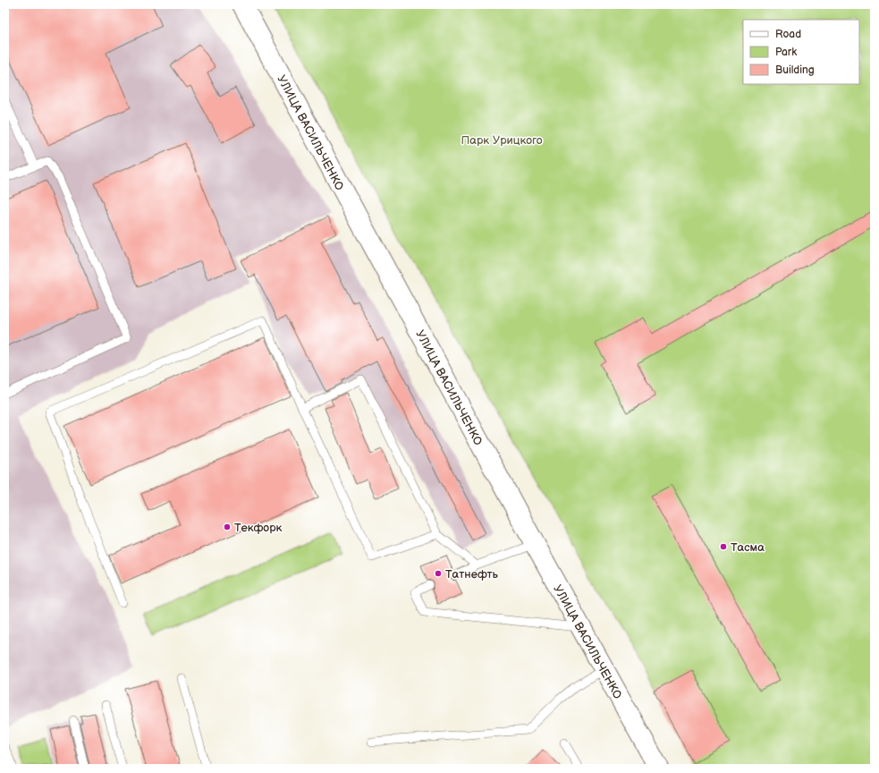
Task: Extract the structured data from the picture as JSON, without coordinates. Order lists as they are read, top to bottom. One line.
{"streets":{"main road":["УЛИЦА ВАСИЛЬЧЕНКО"]},"parks":["Парк Урицкого"],"places":["Текфорк","Тасма","Татнефть"],"legend":["Road","Park","Building"]}
